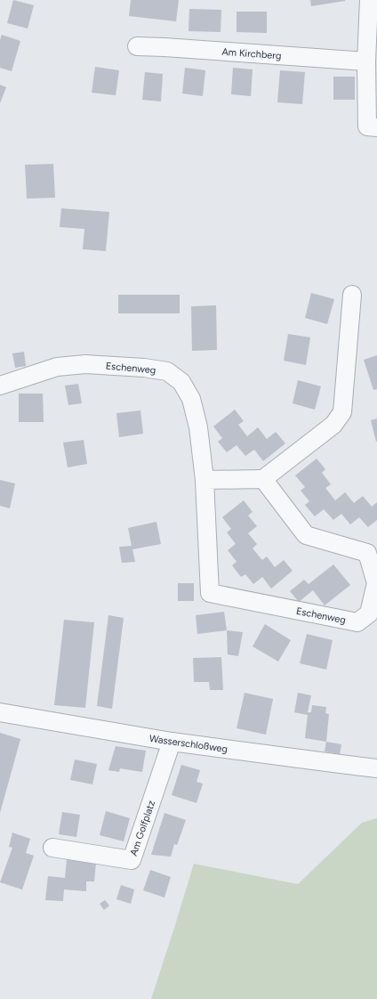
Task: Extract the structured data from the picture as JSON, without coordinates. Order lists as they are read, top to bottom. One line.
{"streets":{"street":["Am Kirchberg","Eschenweg","Wasserschloßweg","Am Golfplatz"]},"crossings":[["Wasserschloßweg","Am Golfplatz"]]}
